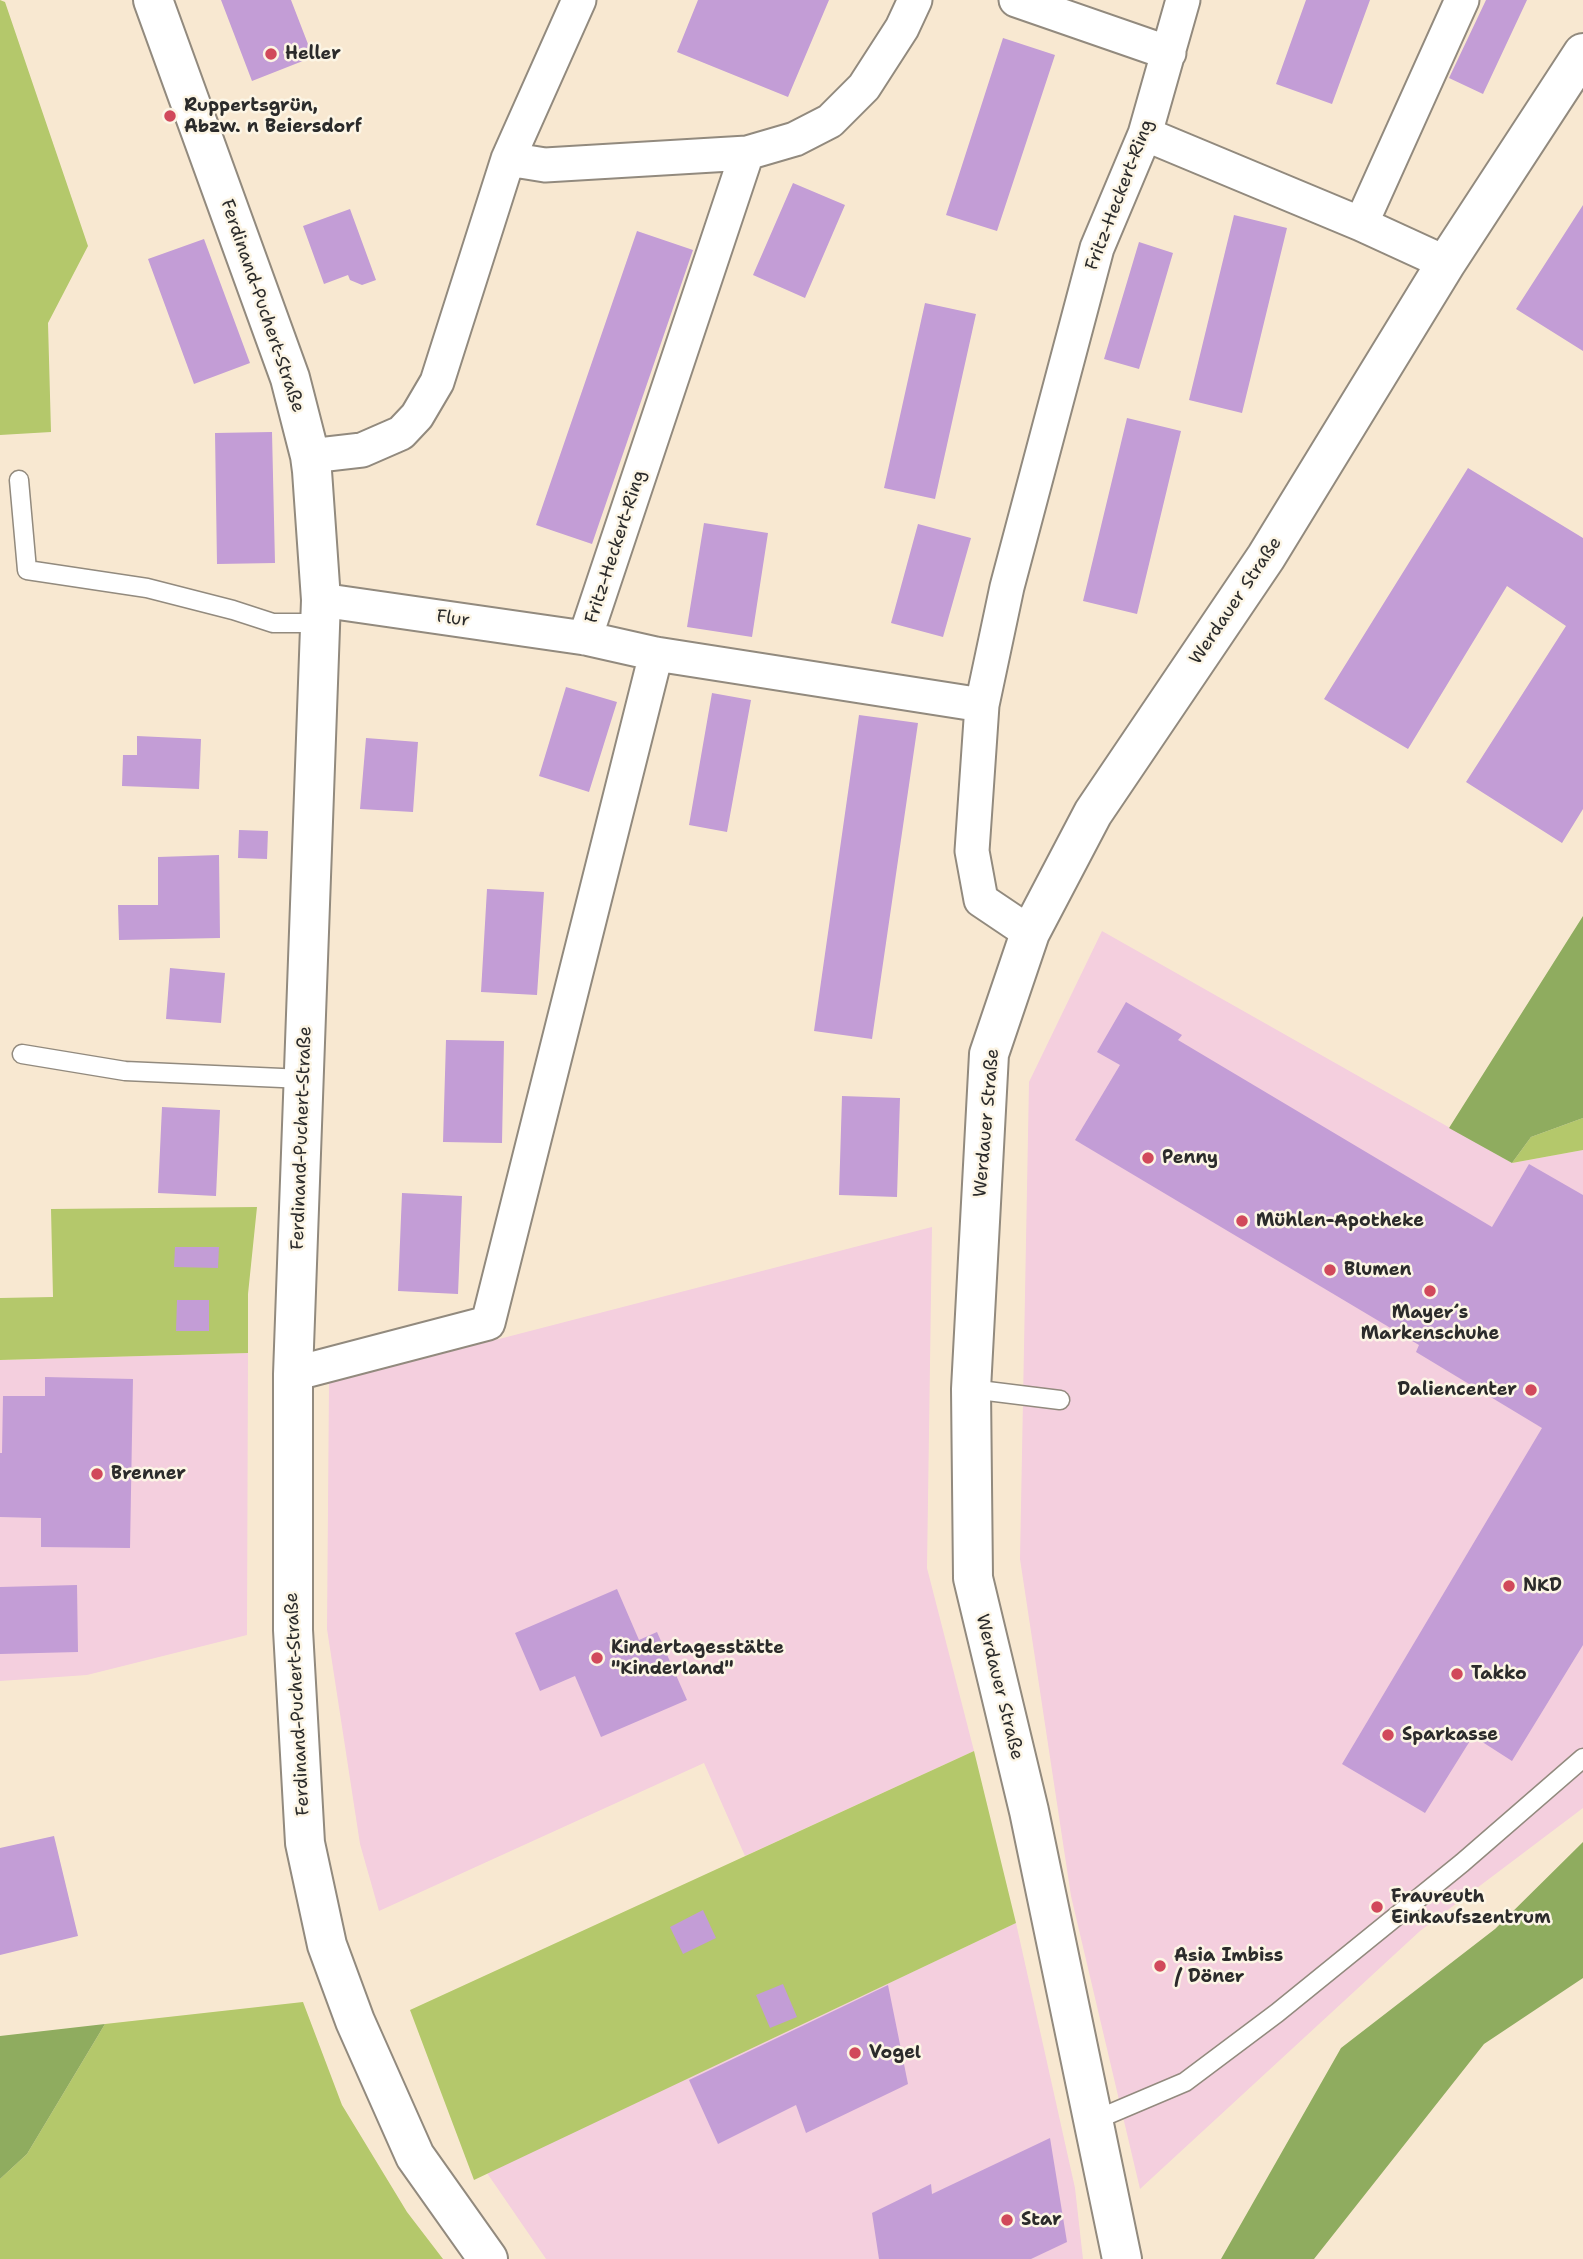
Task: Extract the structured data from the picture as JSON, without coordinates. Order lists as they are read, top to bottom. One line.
{"streets":{"main road":["Ferdinand-Puchert-Straße","Werdauer Straße"],"street":["Fritz-Heckert-Ring","Flur"]},"crossings":[["Fritz-Heckert-Ring","Werdauer Straße"],["Fritz-Heckert-Ring","Flur"],["Ferdinand-Puchert-Straße","Flur"]],"places":["Heller","Ruppertsgrün, Abzw. n Beiersdorf","Penny","Mühlen-Apotheke","Blumen","Mayer´s Markenschuhe","Daliencenter","Brenner","NKD","Kindertagesstätte \"Kinderland\"","Takko","Sparkasse","Fraureuth Einkaufszentrum","Asia Imbiss / Döner","Vogel","Star"]}
